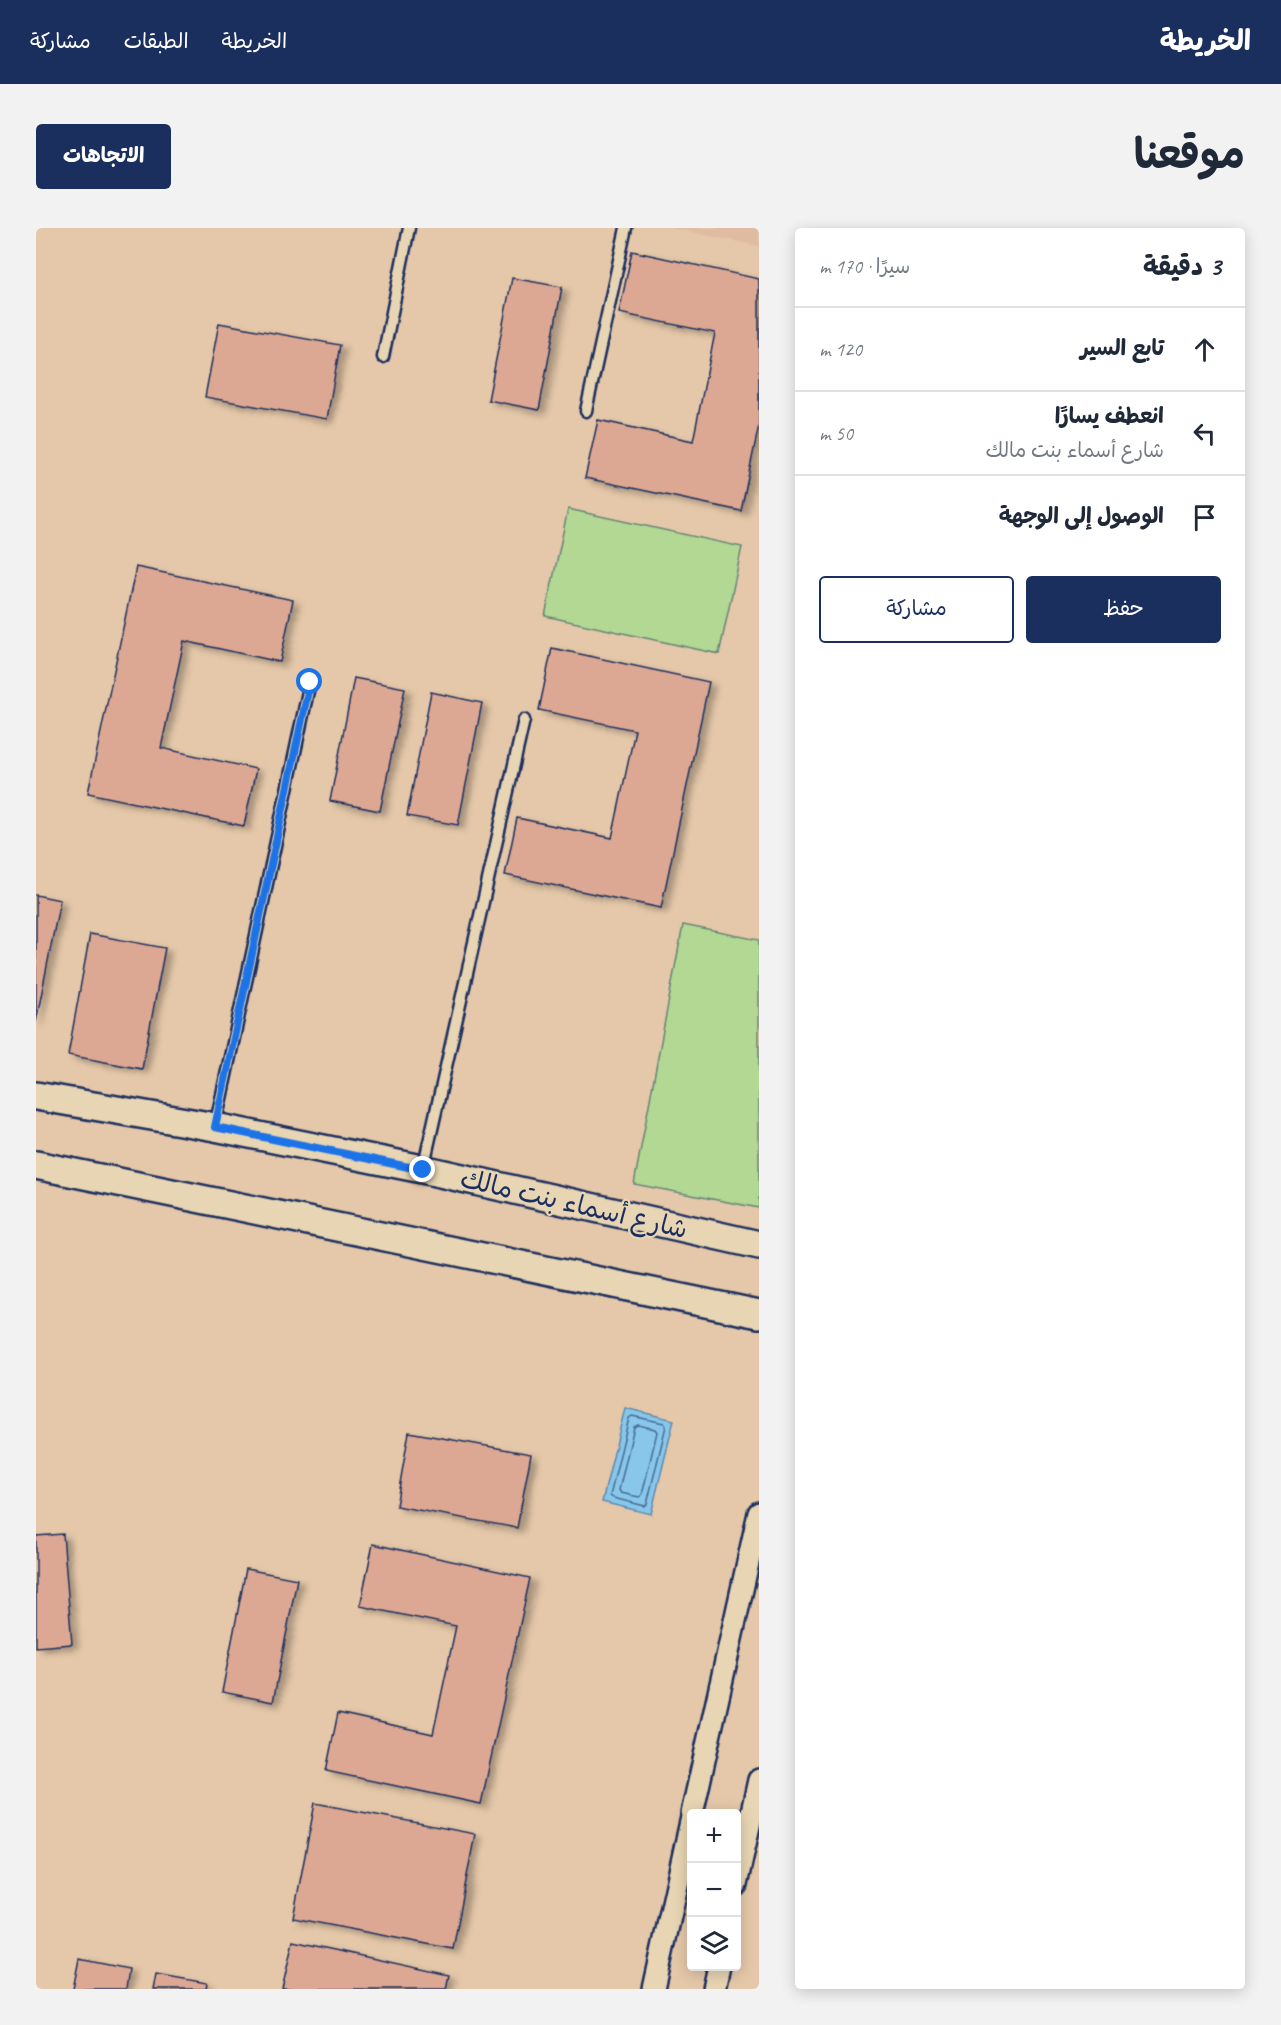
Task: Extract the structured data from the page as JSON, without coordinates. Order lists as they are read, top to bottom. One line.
{"streets":{"street":["شارع أسماء بنت مالك"]},"page":{"header":"الخريطة","nav":["الخريطة","الطبقات","مشاركة"],"title":"موقعنا","buttons":["الاتجاهات",["حفظ","مشاركة"]],"heading":["3 دقيقة","سيرًا · 170 m"],"list":[["تابع السير","120 m"],["انعطف يسارًا","شارع أسماء بنت مالك","50 m"],"الوصول إلى الوجهة"],"map_buttons":["+","−"]}}
